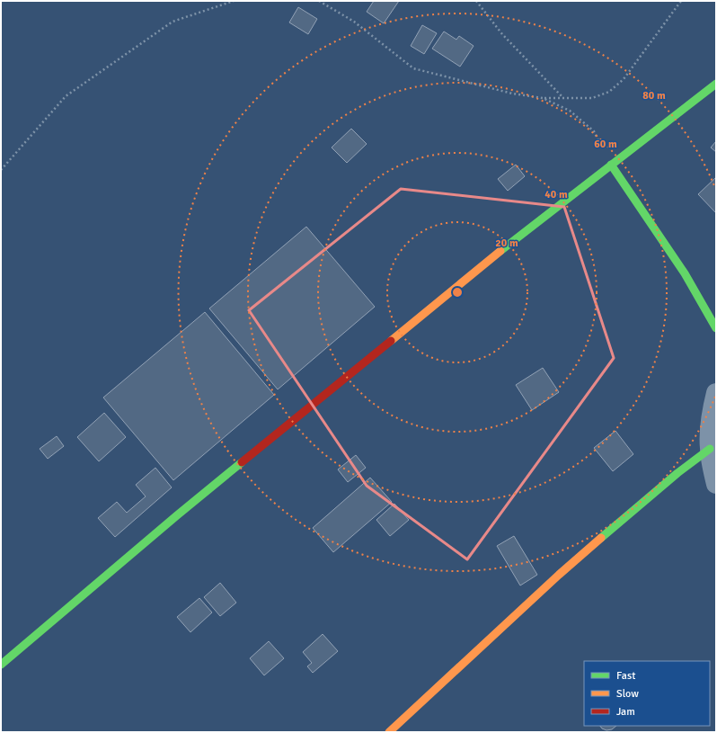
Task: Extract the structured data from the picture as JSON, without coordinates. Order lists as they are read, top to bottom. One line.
{"legend":["Fast","Slow","Jam"],"rings":["80 m","60 m","40 m","20 m"]}
